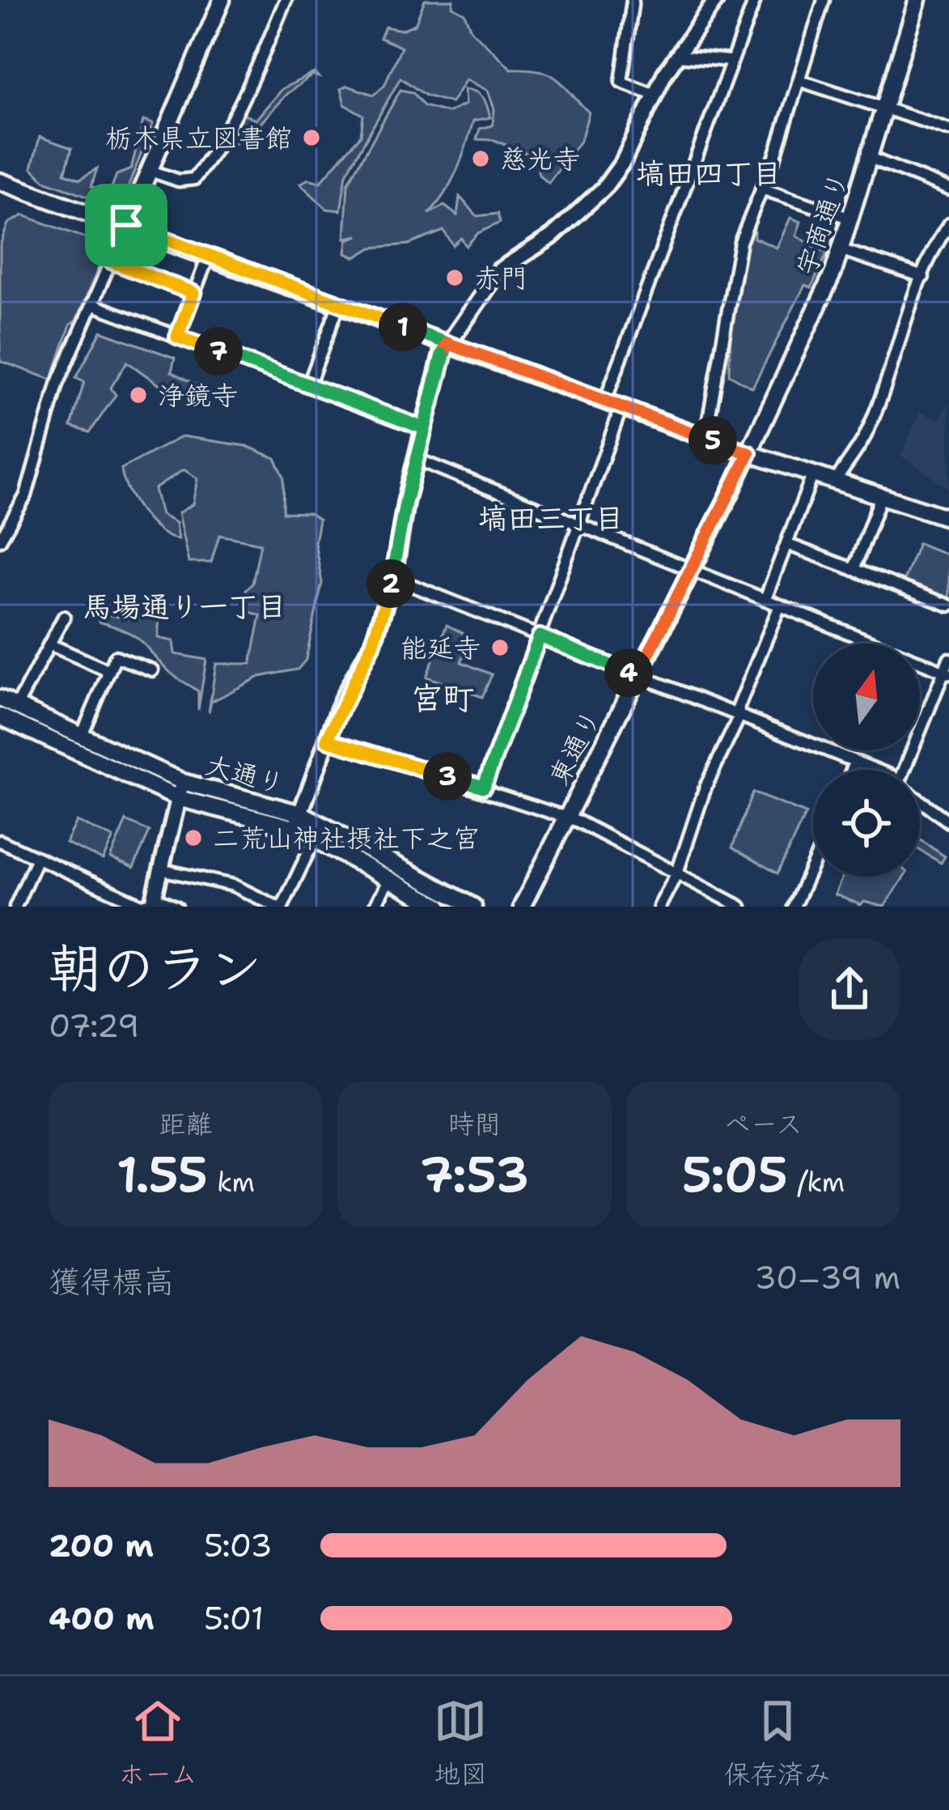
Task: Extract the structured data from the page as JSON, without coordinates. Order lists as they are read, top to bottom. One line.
{"streets":{"main road":["宇商通り","東通り","大通り"]},"crossings":[["宇商通り","東通り"]],"districts":["塙田四丁目","塙田三丁目","馬場通り一丁目","宮町"],"places":["栃木県立図書館","慈光寺","赤門","浄鏡寺","能延寺","二荒山神社摂社下之宮"],"north":"top","page":{"pins":["1","7","5","2","4","3"],"heading":["朝のラン","07:29"],"stats":[["距離","1.55 km"],["時間","7:53"],["ペース","5:05 /km"]],"chart":["獲得標高","30–39 m"],"list":[{"name":"200 m","note":"5:03"},{"name":"400 m","note":"5:01"}],"tabs":["ホーム","地図","保存済み"]}}
